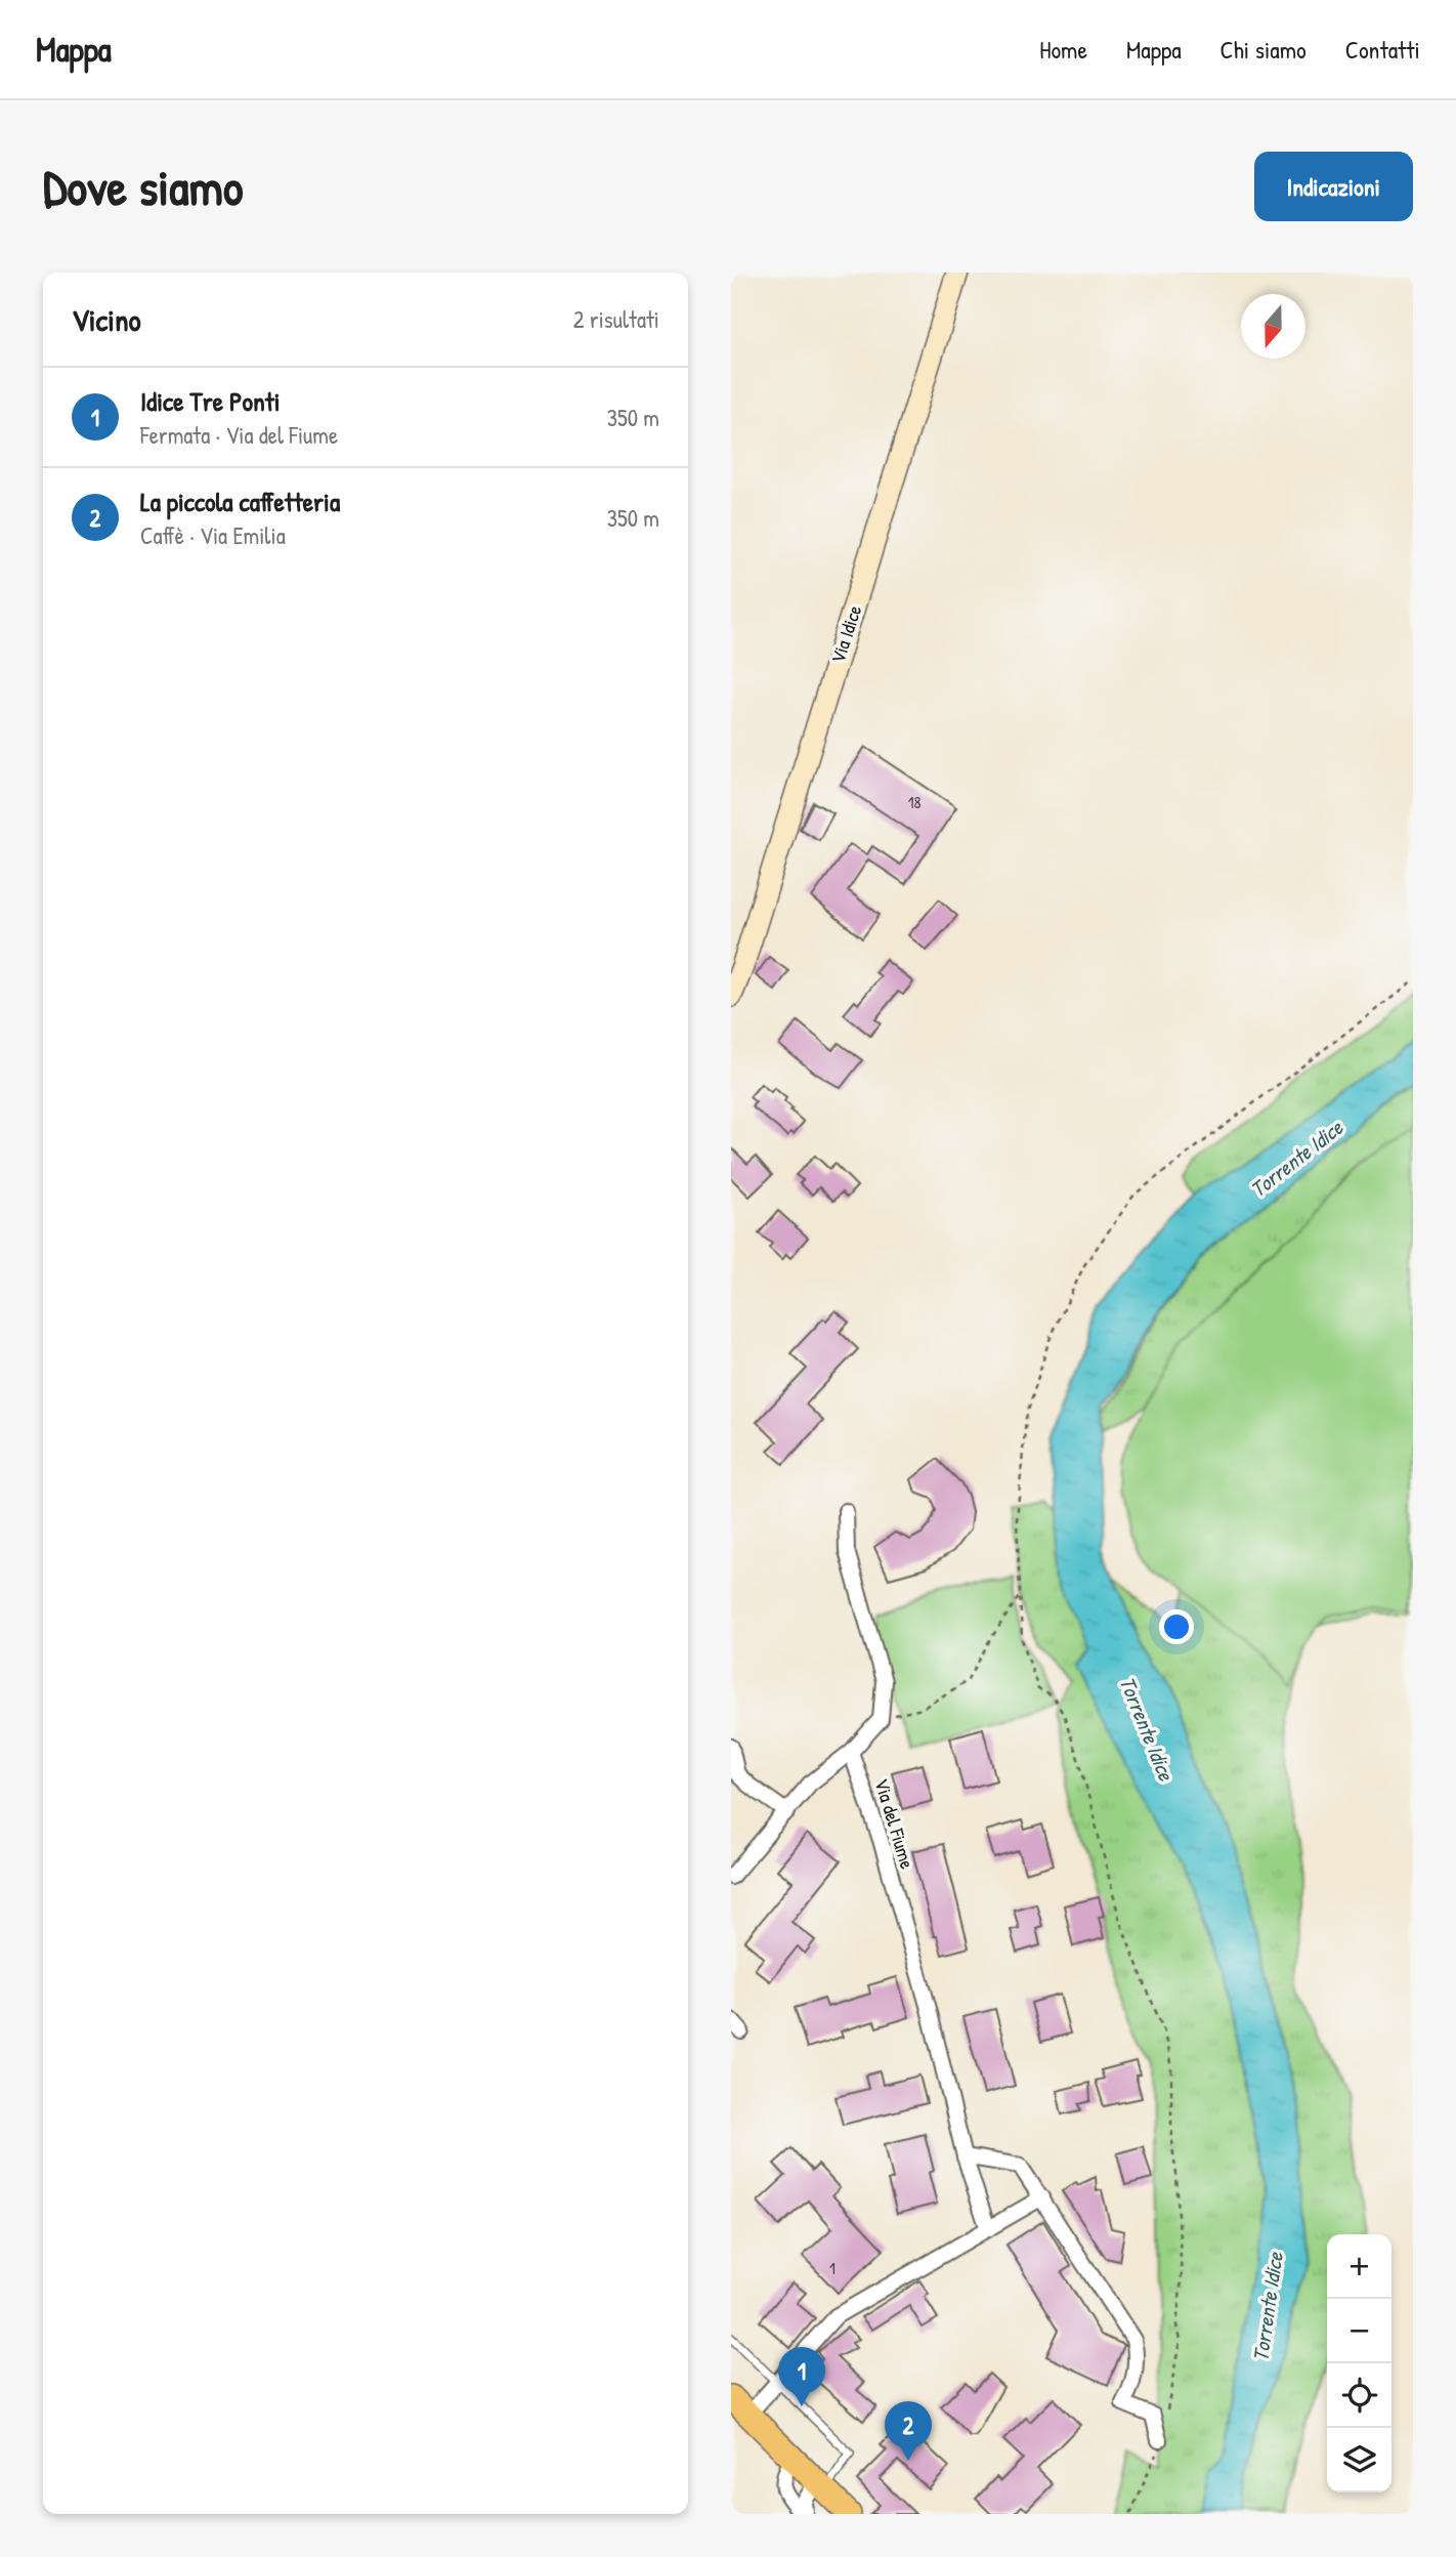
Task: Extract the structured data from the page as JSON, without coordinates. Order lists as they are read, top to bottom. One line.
{"streets":{"main road":["Via Idice"],"street":["Via del Fiume"]},"water":["Torrente Idice"],"house_numbers":["18","1"],"north":"bottom","page":{"header":"Mappa","nav":["Home","Mappa","Chi siamo","Contatti"],"buttons":"Indicazioni","title":"Dove siamo","heading":["Vicino","2 risultati"],"list":[{"mark":"1","name":"Idice Tre Ponti","note":"Fermata · Via del Fiume","value":"350 m"},{"mark":"2","name":"La piccola caffetteria","note":"Caffè · Via Emilia","value":"350 m"}],"map_buttons":["+","−"],"pins":["1","2"]}}
